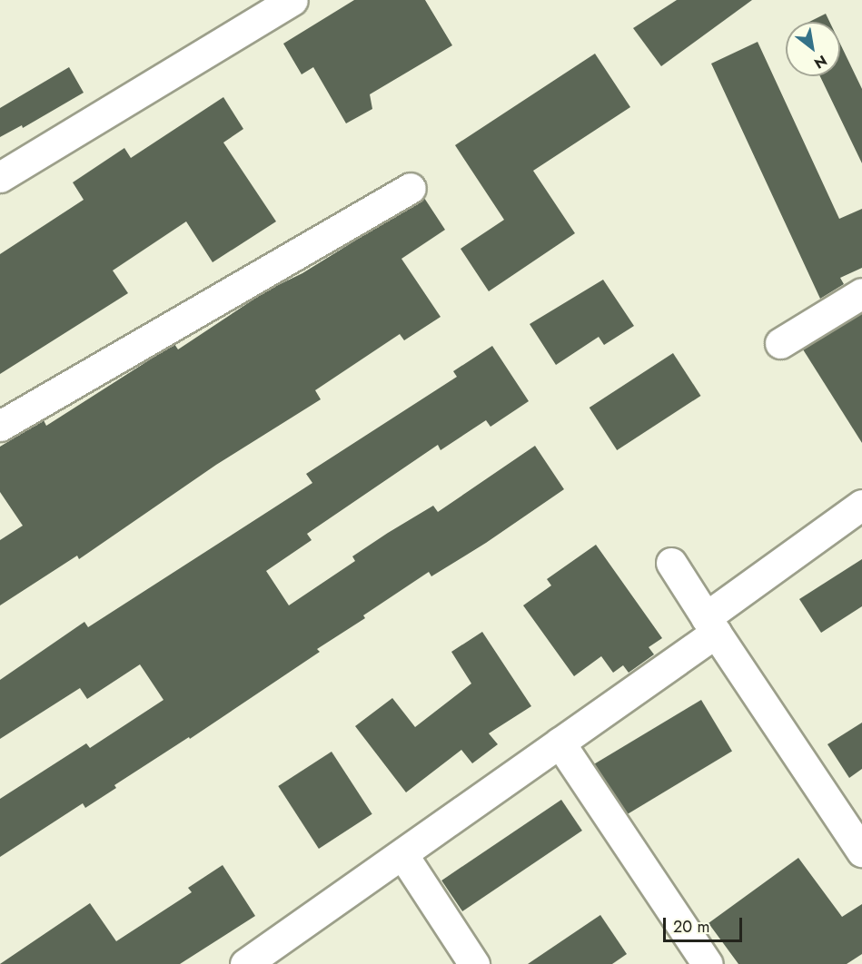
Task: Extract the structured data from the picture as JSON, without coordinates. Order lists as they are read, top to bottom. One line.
{"scale_bar":"20 m","north":"bottom right"}
